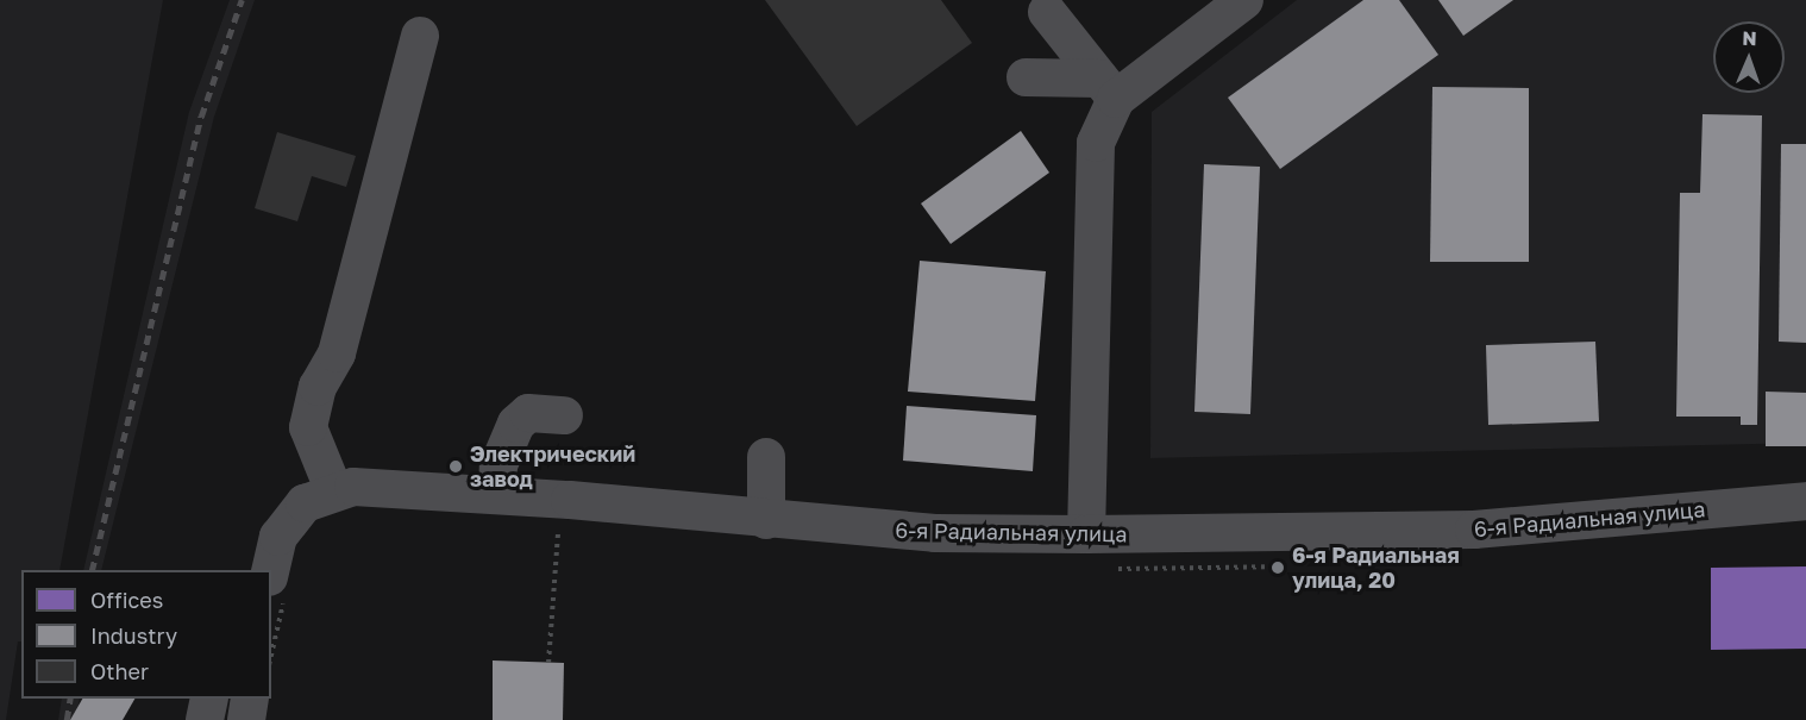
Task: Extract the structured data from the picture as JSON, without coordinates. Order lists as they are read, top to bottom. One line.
{"streets":{"street":["6-я Радиальная улица"]},"places":["Электрический завод","6-я Радиальная улица, 20"],"legend":["Offices","Industry","Other"],"north":"top"}
